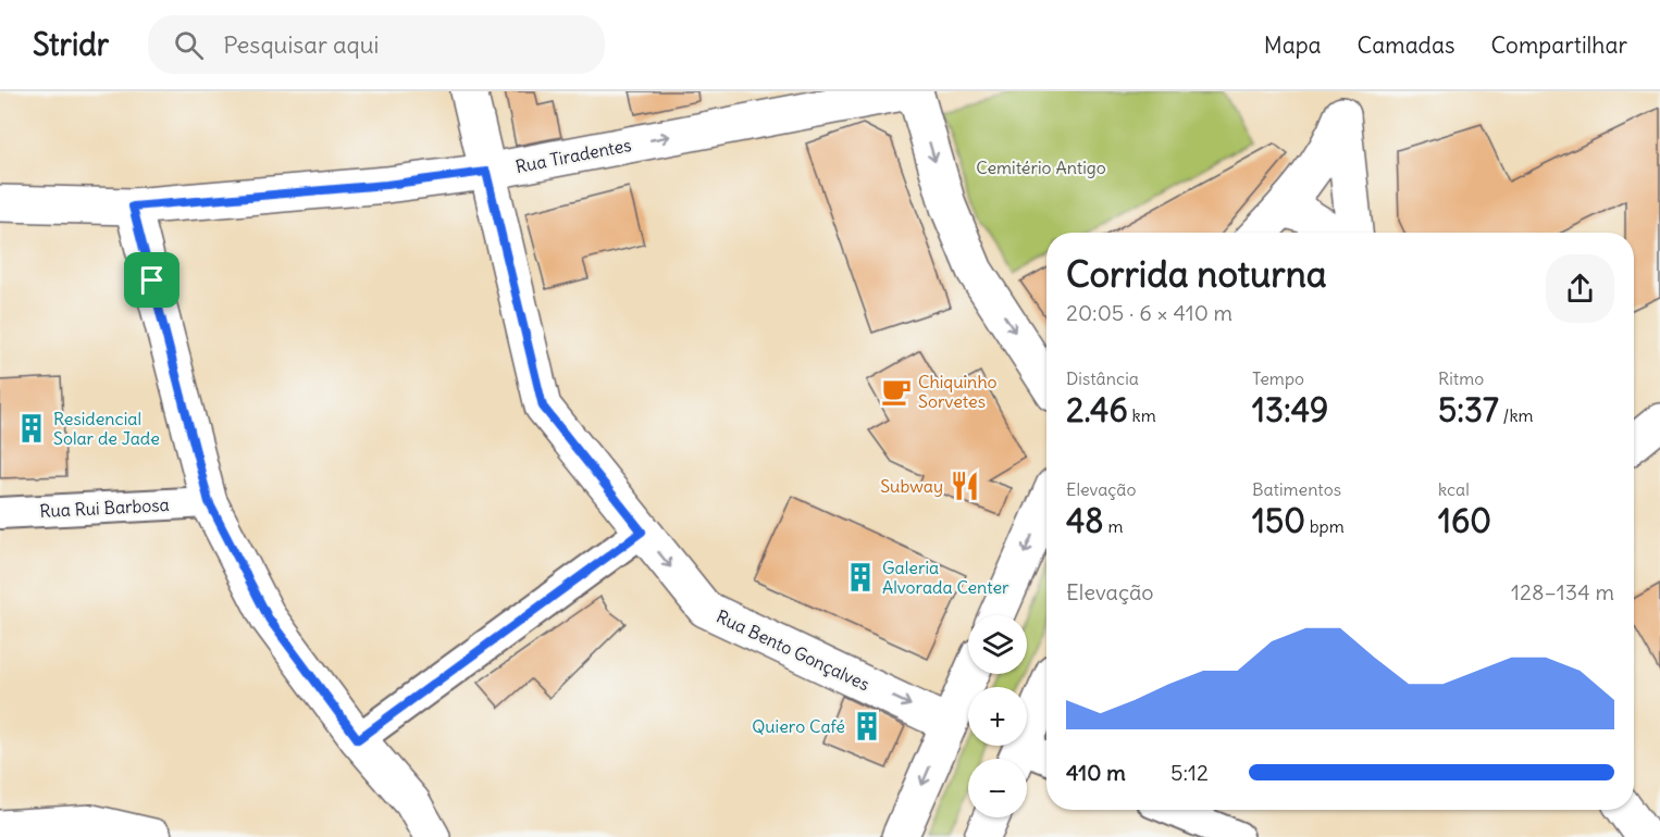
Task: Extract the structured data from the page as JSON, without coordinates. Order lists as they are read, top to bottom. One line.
{"streets":{"main road":["Rua Tiradentes","Rua Bento Gonçalves"],"street":["Rua Rui Barbosa"]},"crossings":[["Rua Tiradentes","Rua Bento Gonçalves"]],"one_way":["Rua Tiradentes","Rua Bento Gonçalves"],"parks":["Cemitério Antigo"],"places":{"cafe":["Chiquinho Sorvetes"],"building":["Residencial Solar de Jade","Galeria Alvorada Center","Quiero Café"],"restaurant":["Subway"]},"page":{"header":"Stridr","search":"Pesquisar aqui","nav":["Mapa","Camadas","Compartilhar"],"heading":["Corrida noturna","20:05 · 6 × 410 m"],"stats":[["Distância","2.46 km"],["Tempo","13:49"],["Ritmo","5:37 /km"],["Elevação","48 m"],["Batimentos","150 bpm"],["kcal","160"]],"chart":["Elevação","128–134 m"],"map_buttons":["+","−"],"list":[{"name":"410 m","note":"5:12"}]}}
